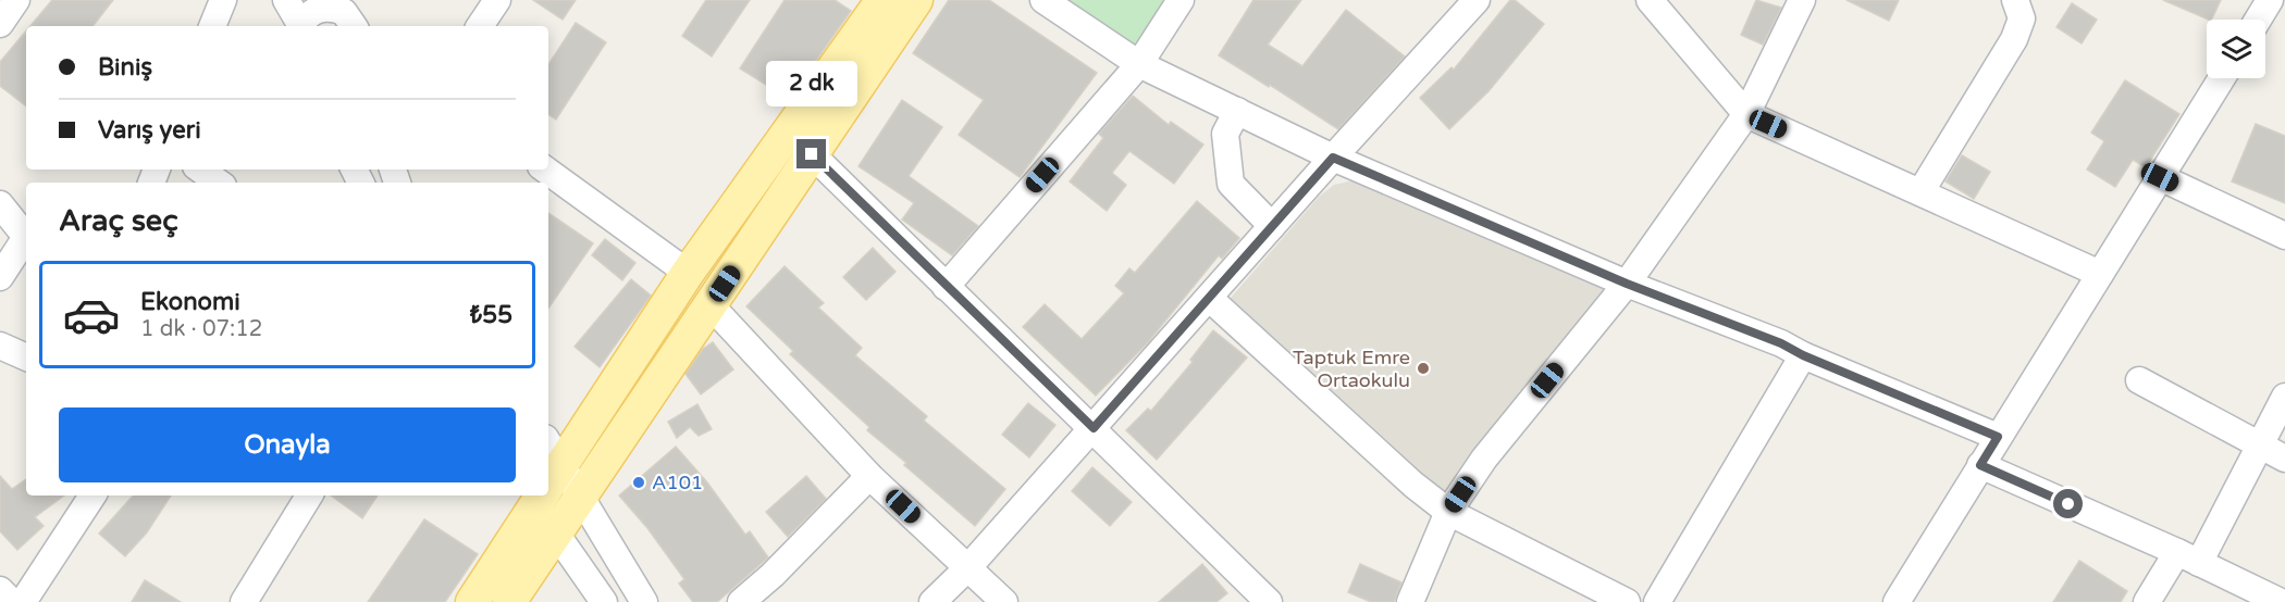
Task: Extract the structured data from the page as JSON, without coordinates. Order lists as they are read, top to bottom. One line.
{"places":["Taptuk Emre Ortaokulu","A101"],"page":{"banner":["Biniş","Varış yeri"],"bubble":"2 dk","heading":"Araç seç","list":[{"name":"Ekonomi","note":"1 dk · 07:12","value":"₺55"}],"buttons":"Onayla"}}
